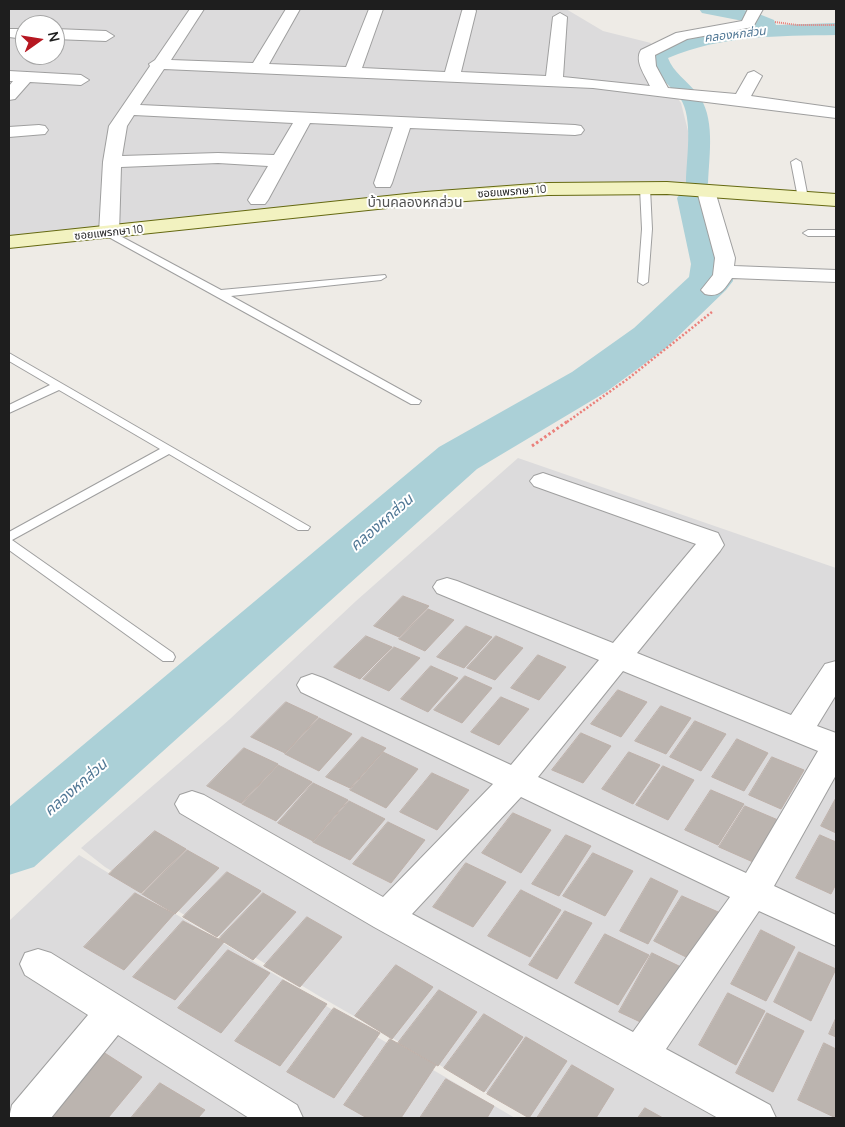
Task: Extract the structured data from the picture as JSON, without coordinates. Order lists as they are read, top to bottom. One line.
{"streets":{"street":["ซอยแพรกษา 10"]},"districts":["บ้านคลองหกส่วน"],"water":["คลองหกส่วน"],"north":"right"}
